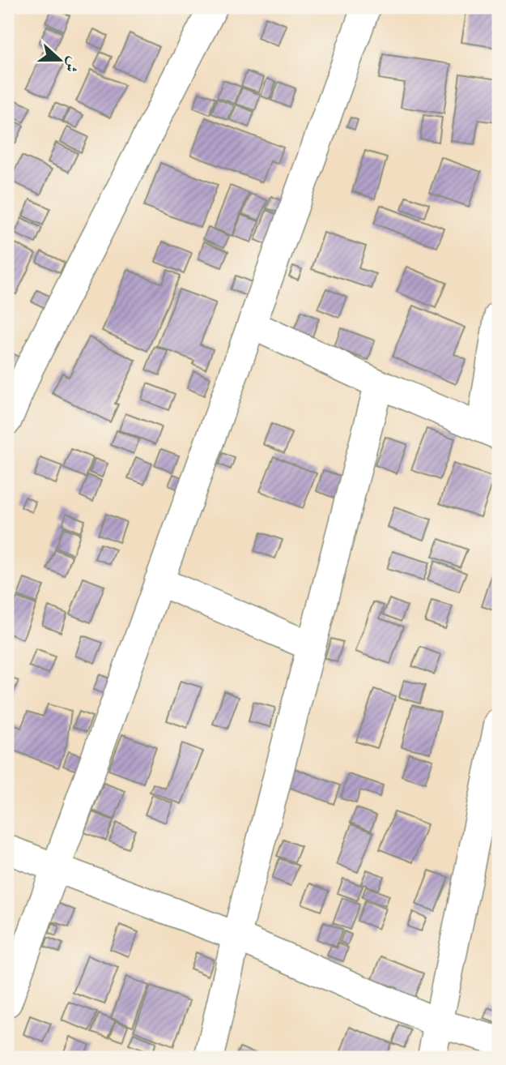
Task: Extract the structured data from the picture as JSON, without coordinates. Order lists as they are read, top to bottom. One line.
{"north":"right"}
